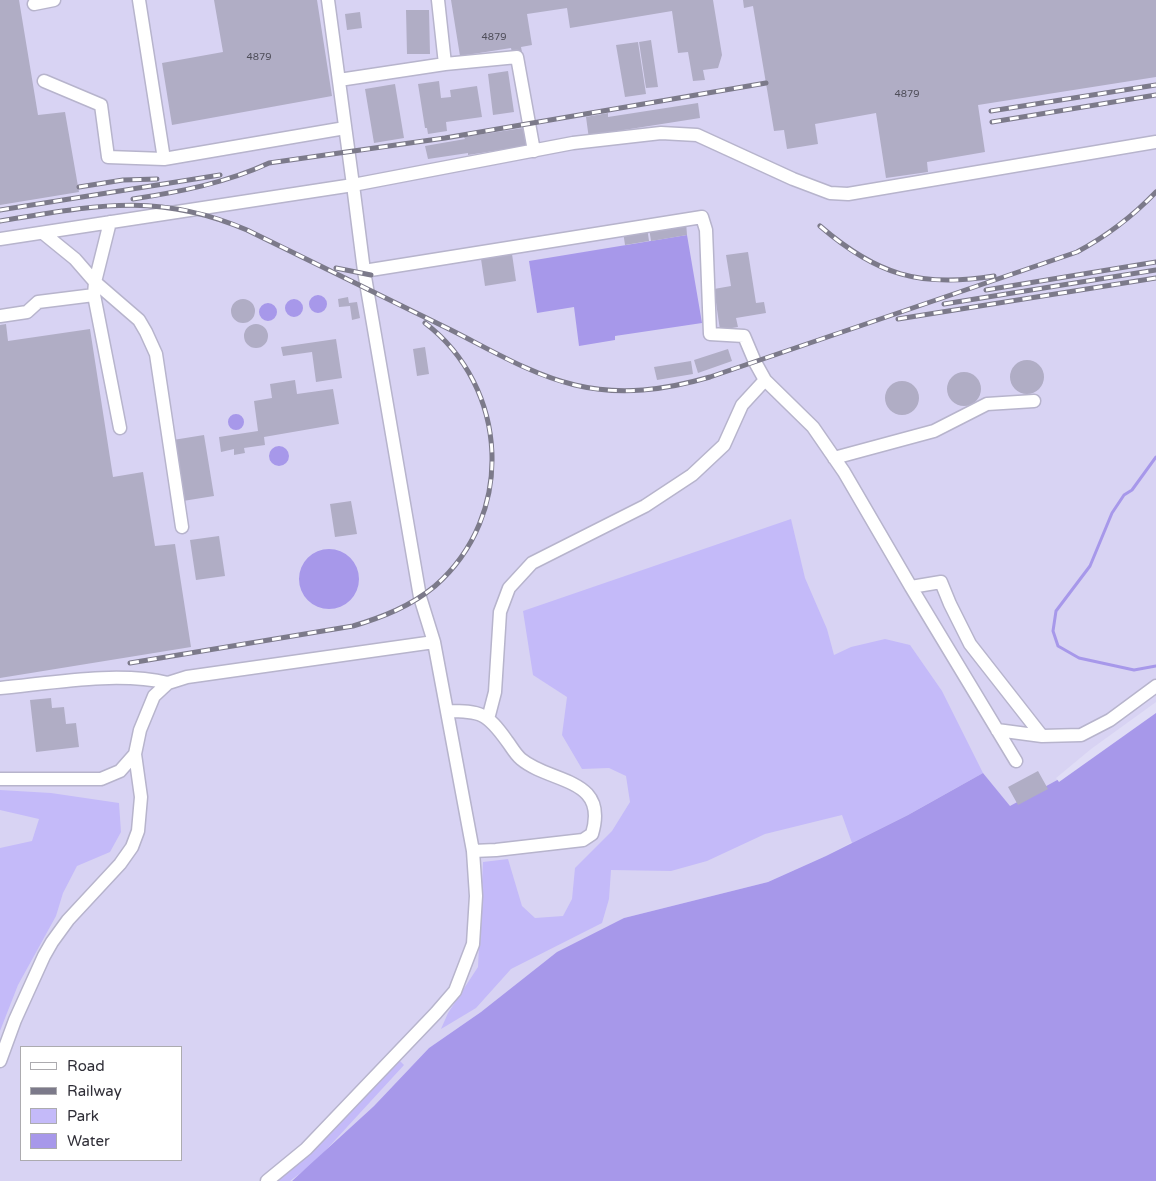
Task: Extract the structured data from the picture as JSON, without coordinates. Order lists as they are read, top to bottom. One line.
{"house_numbers":["4879","4879","4879"],"legend":["Road","Railway","Park","Water"]}
